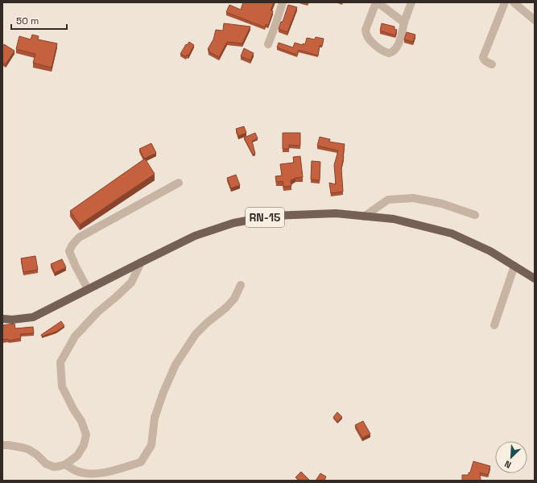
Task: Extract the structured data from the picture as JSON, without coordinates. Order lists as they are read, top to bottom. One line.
{"streets":{"main road":["RN-15"]},"scale_bar":"50 m","north":"bottom left"}
